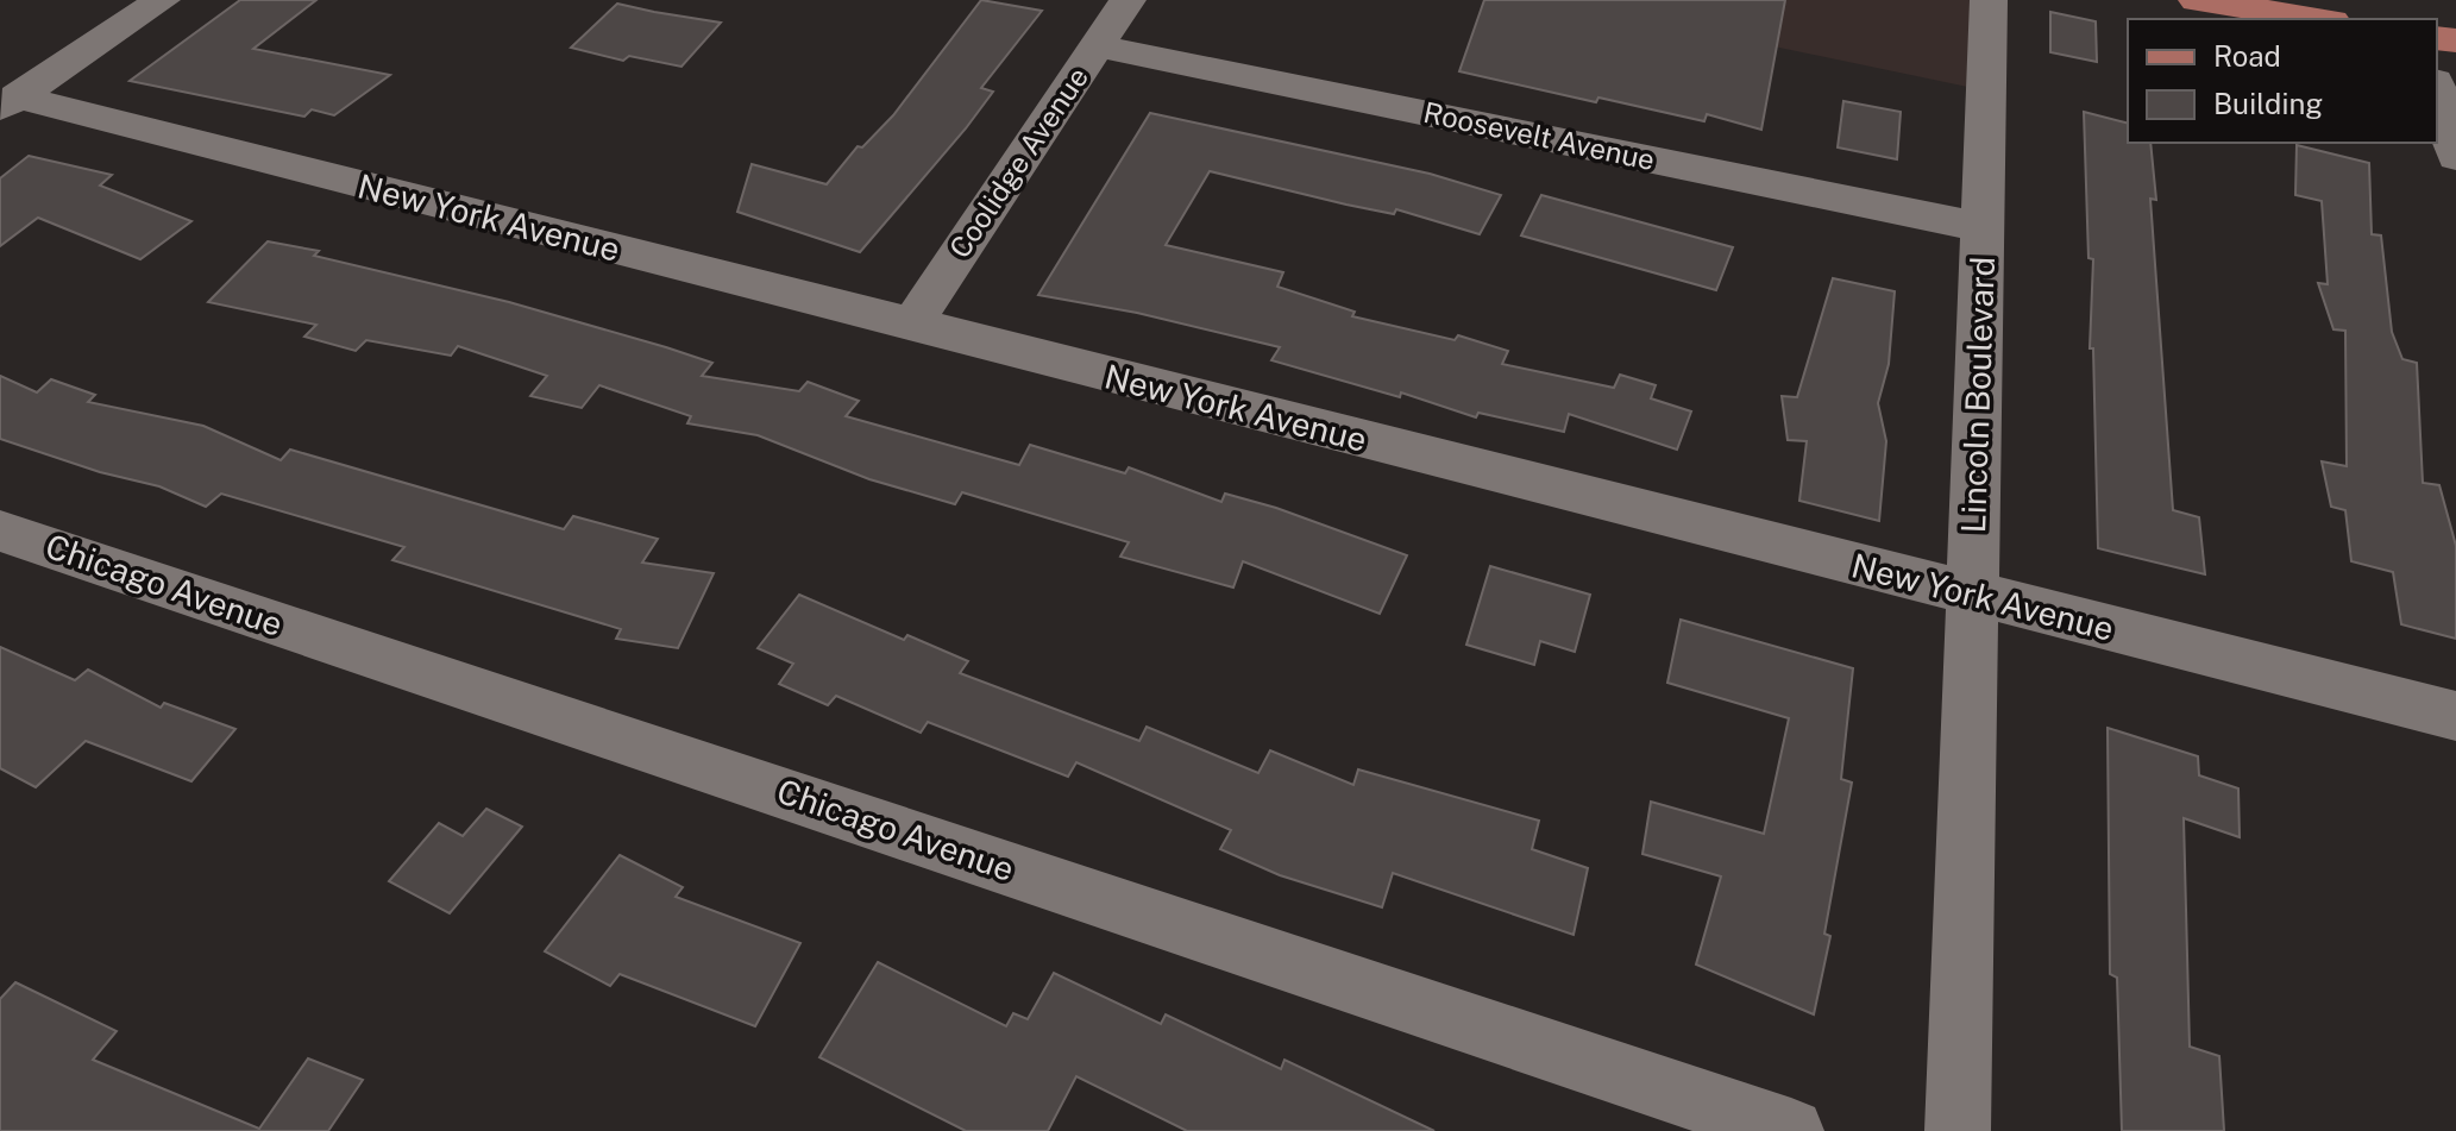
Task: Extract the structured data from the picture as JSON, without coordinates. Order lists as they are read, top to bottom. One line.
{"streets":{"street":["Roosevelt Avenue","Coolidge Avenue","New York Avenue","Lincoln Boulevard","Chicago Avenue"]},"crossings":[["Roosevelt Avenue","Coolidge Avenue"],["Roosevelt Avenue","Lincoln Boulevard"],["Coolidge Avenue","New York Avenue"],["New York Avenue","Lincoln Boulevard"]],"legend":["Road","Building"]}
